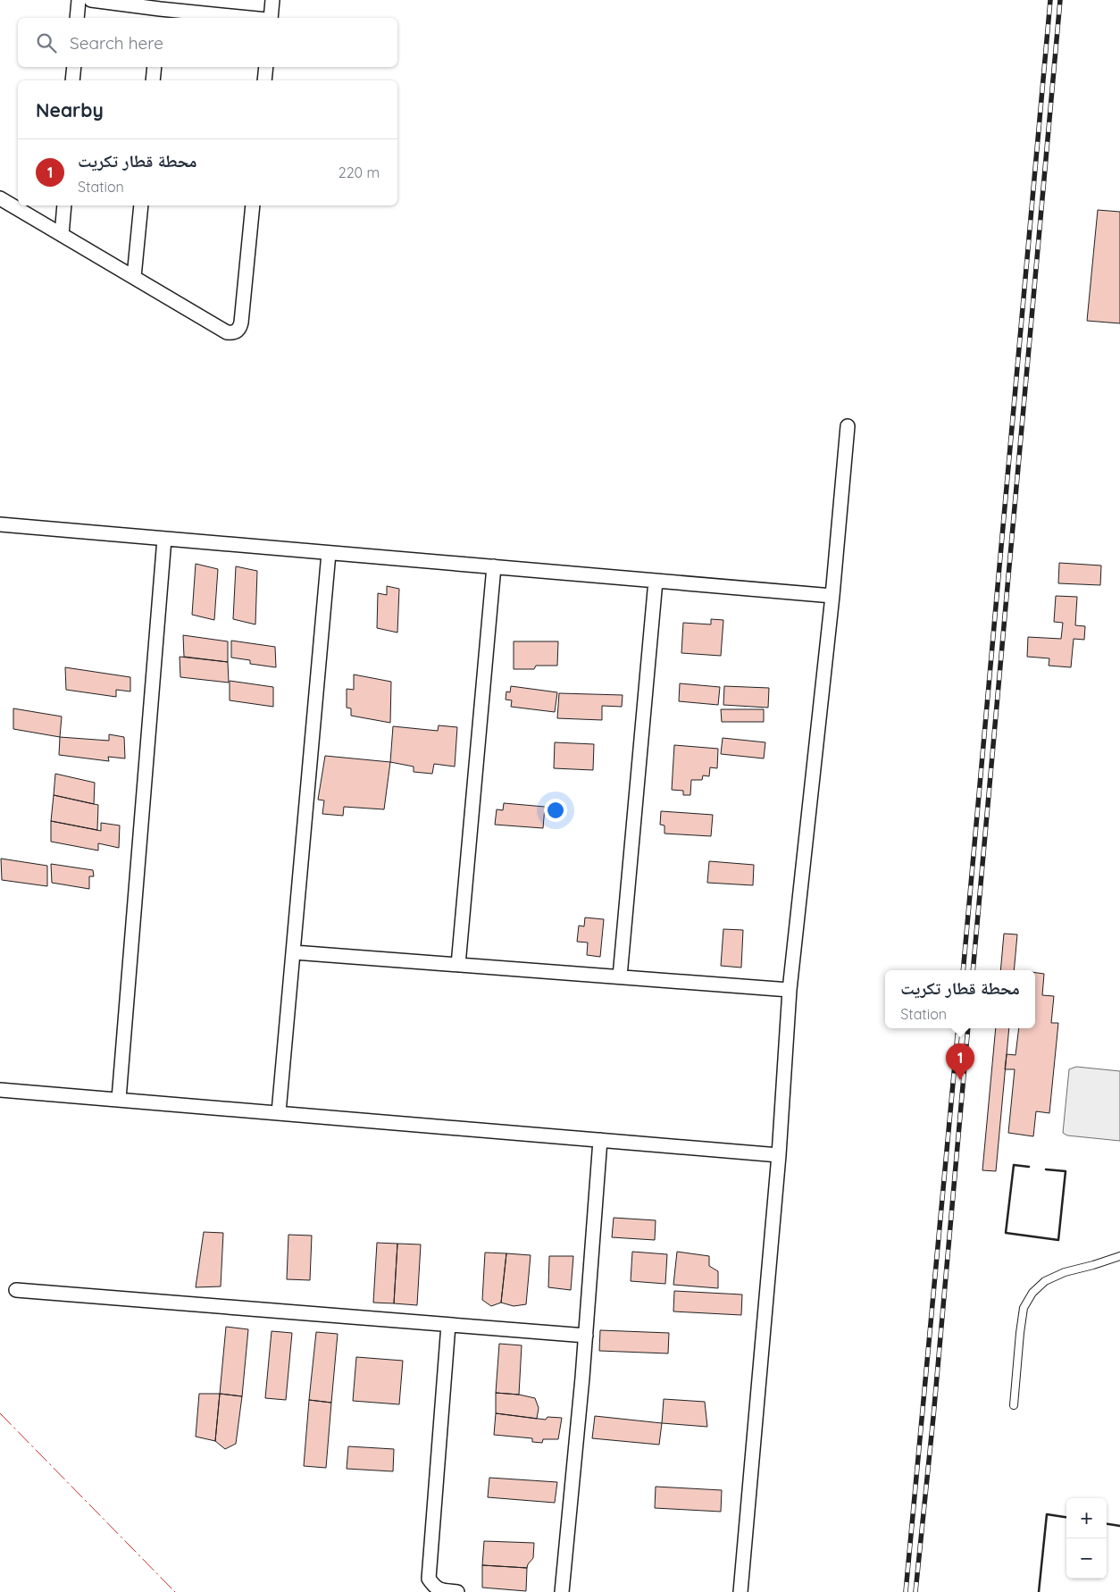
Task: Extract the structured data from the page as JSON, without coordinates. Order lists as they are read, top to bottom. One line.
{"page":{"search":"Search here","heading":"Nearby","list":[{"mark":"1","name":"محطة قطار تكريت","note":"Station","value":"220 m"}],"popup":["محطة قطار تكريت","Station"],"pins":"1","map_buttons":["+","−"]}}
